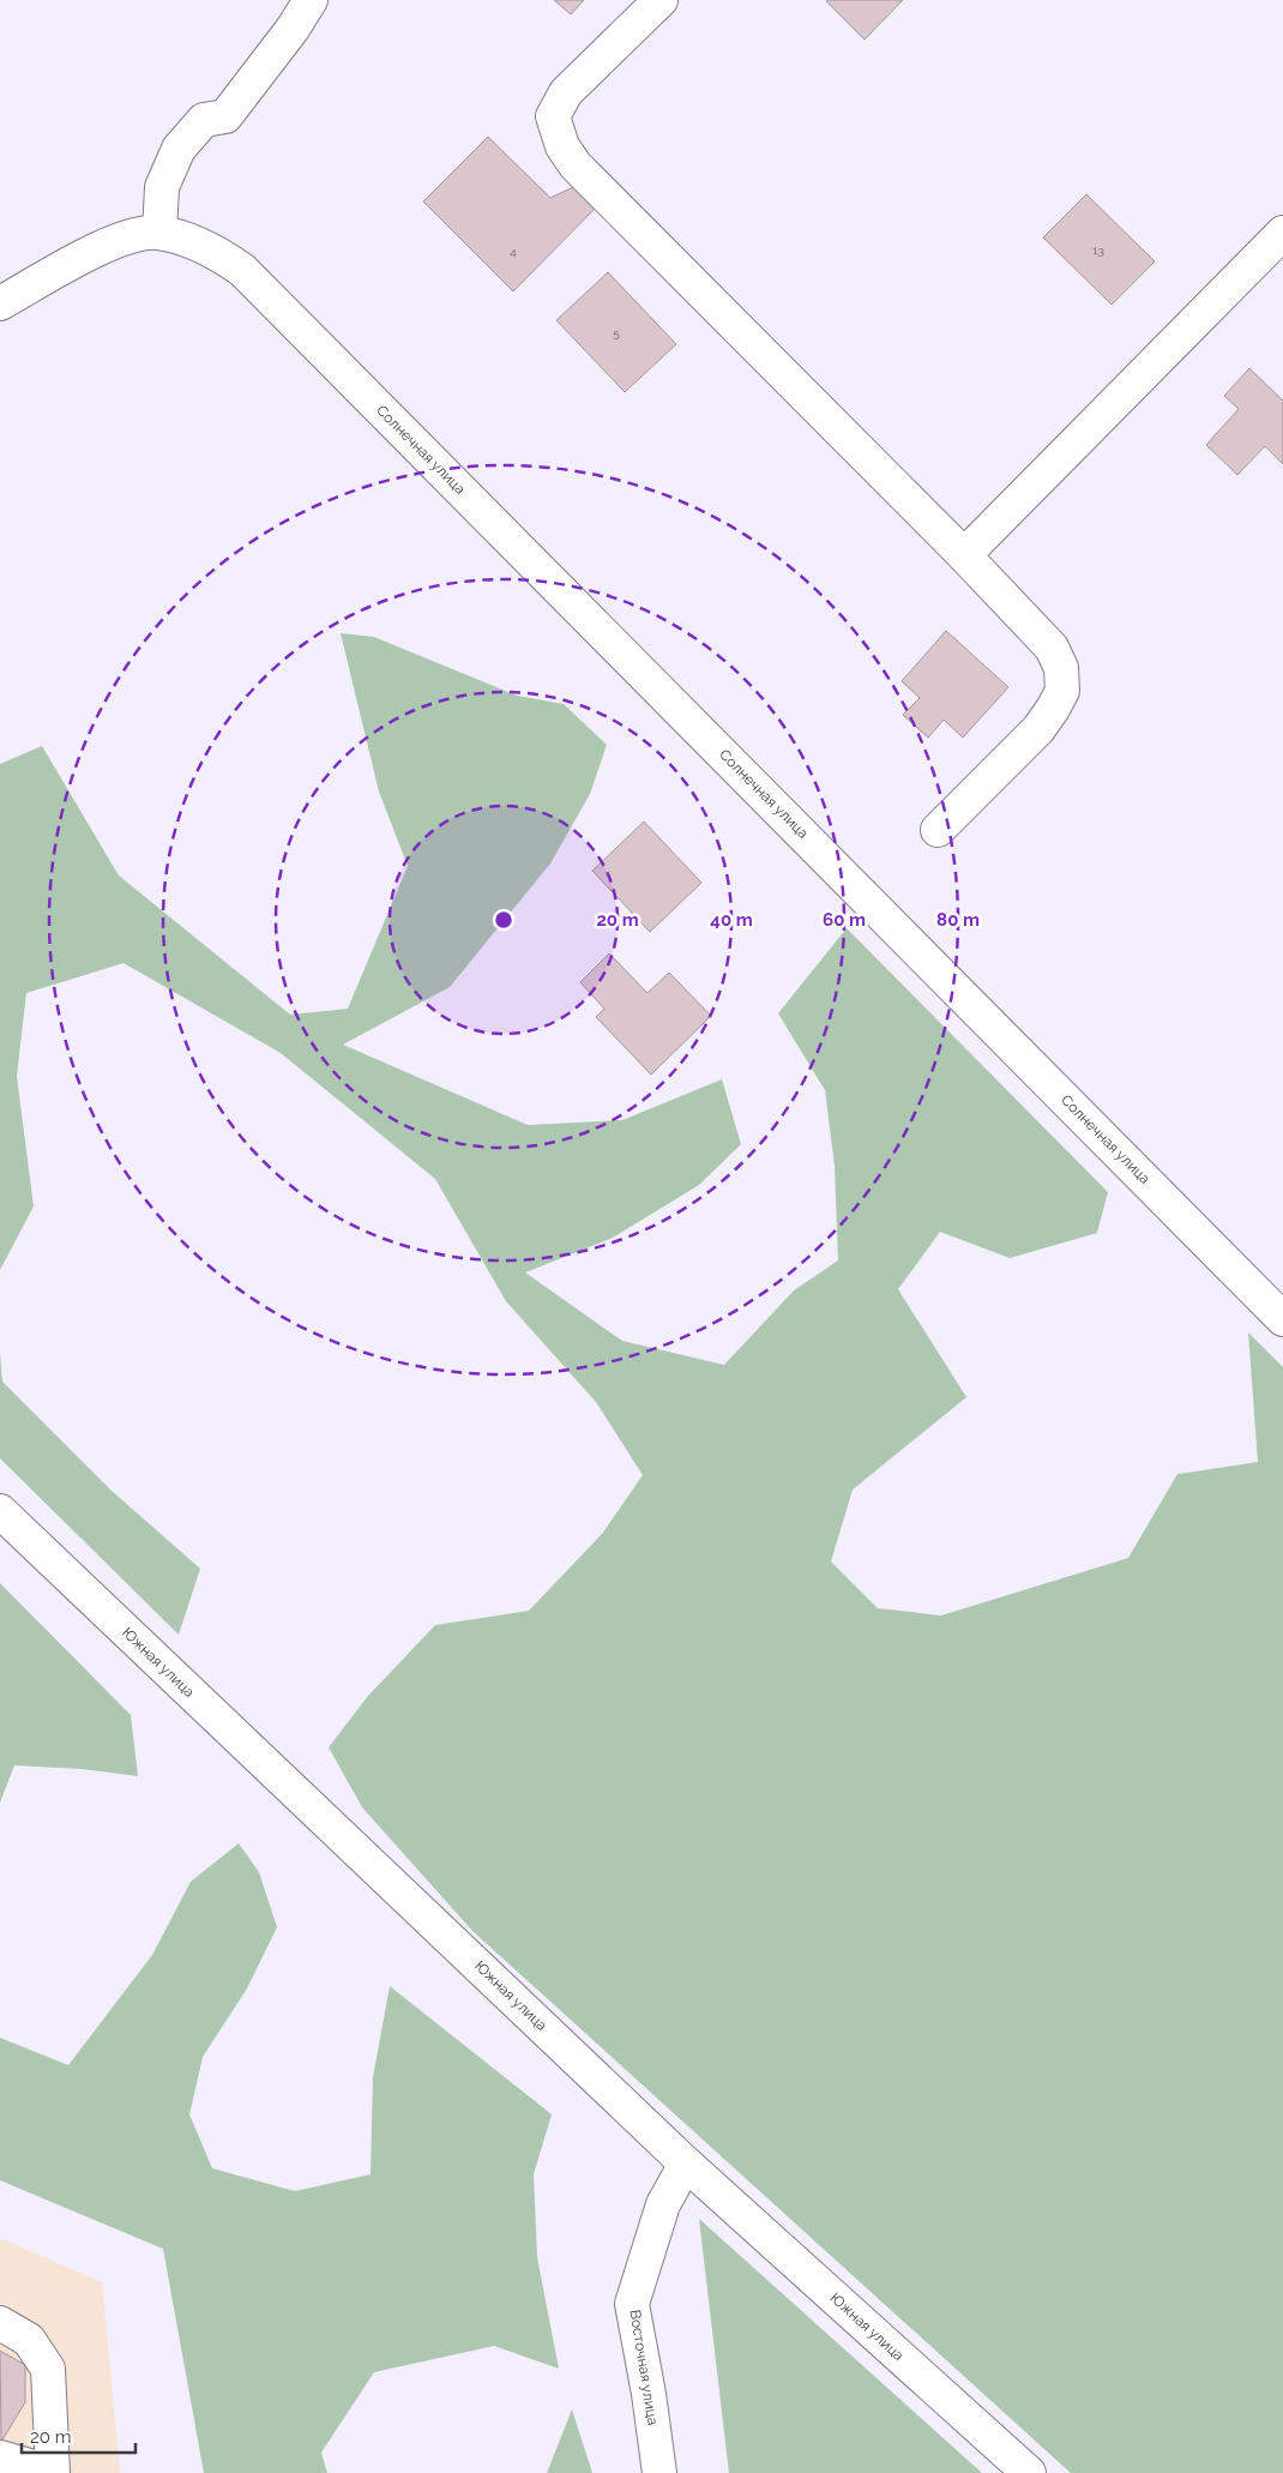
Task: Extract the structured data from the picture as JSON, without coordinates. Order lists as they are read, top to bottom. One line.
{"streets":{"street":["Солнечная улица","Южная улица","Восточная улица"]},"crossings":[["Южная улица","Восточная улица"]],"house_numbers":["13","4","5"],"scale_bar":"20 m","rings":["20 m","40 m","60 m","80 m"]}
